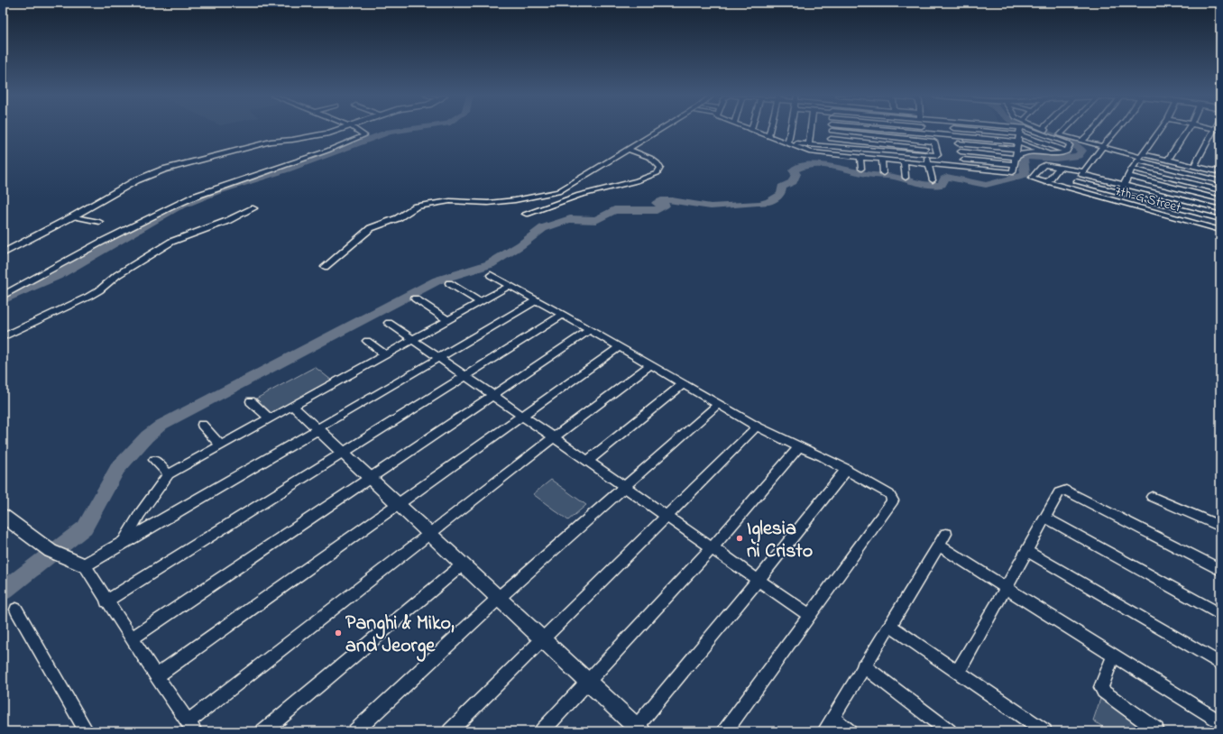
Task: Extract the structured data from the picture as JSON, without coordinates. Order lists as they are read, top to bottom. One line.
{"streets":{"street":["7th-G Street"]},"places":["Iglesia ni Cristo","Panghi & Miko, and Jeorge"]}
